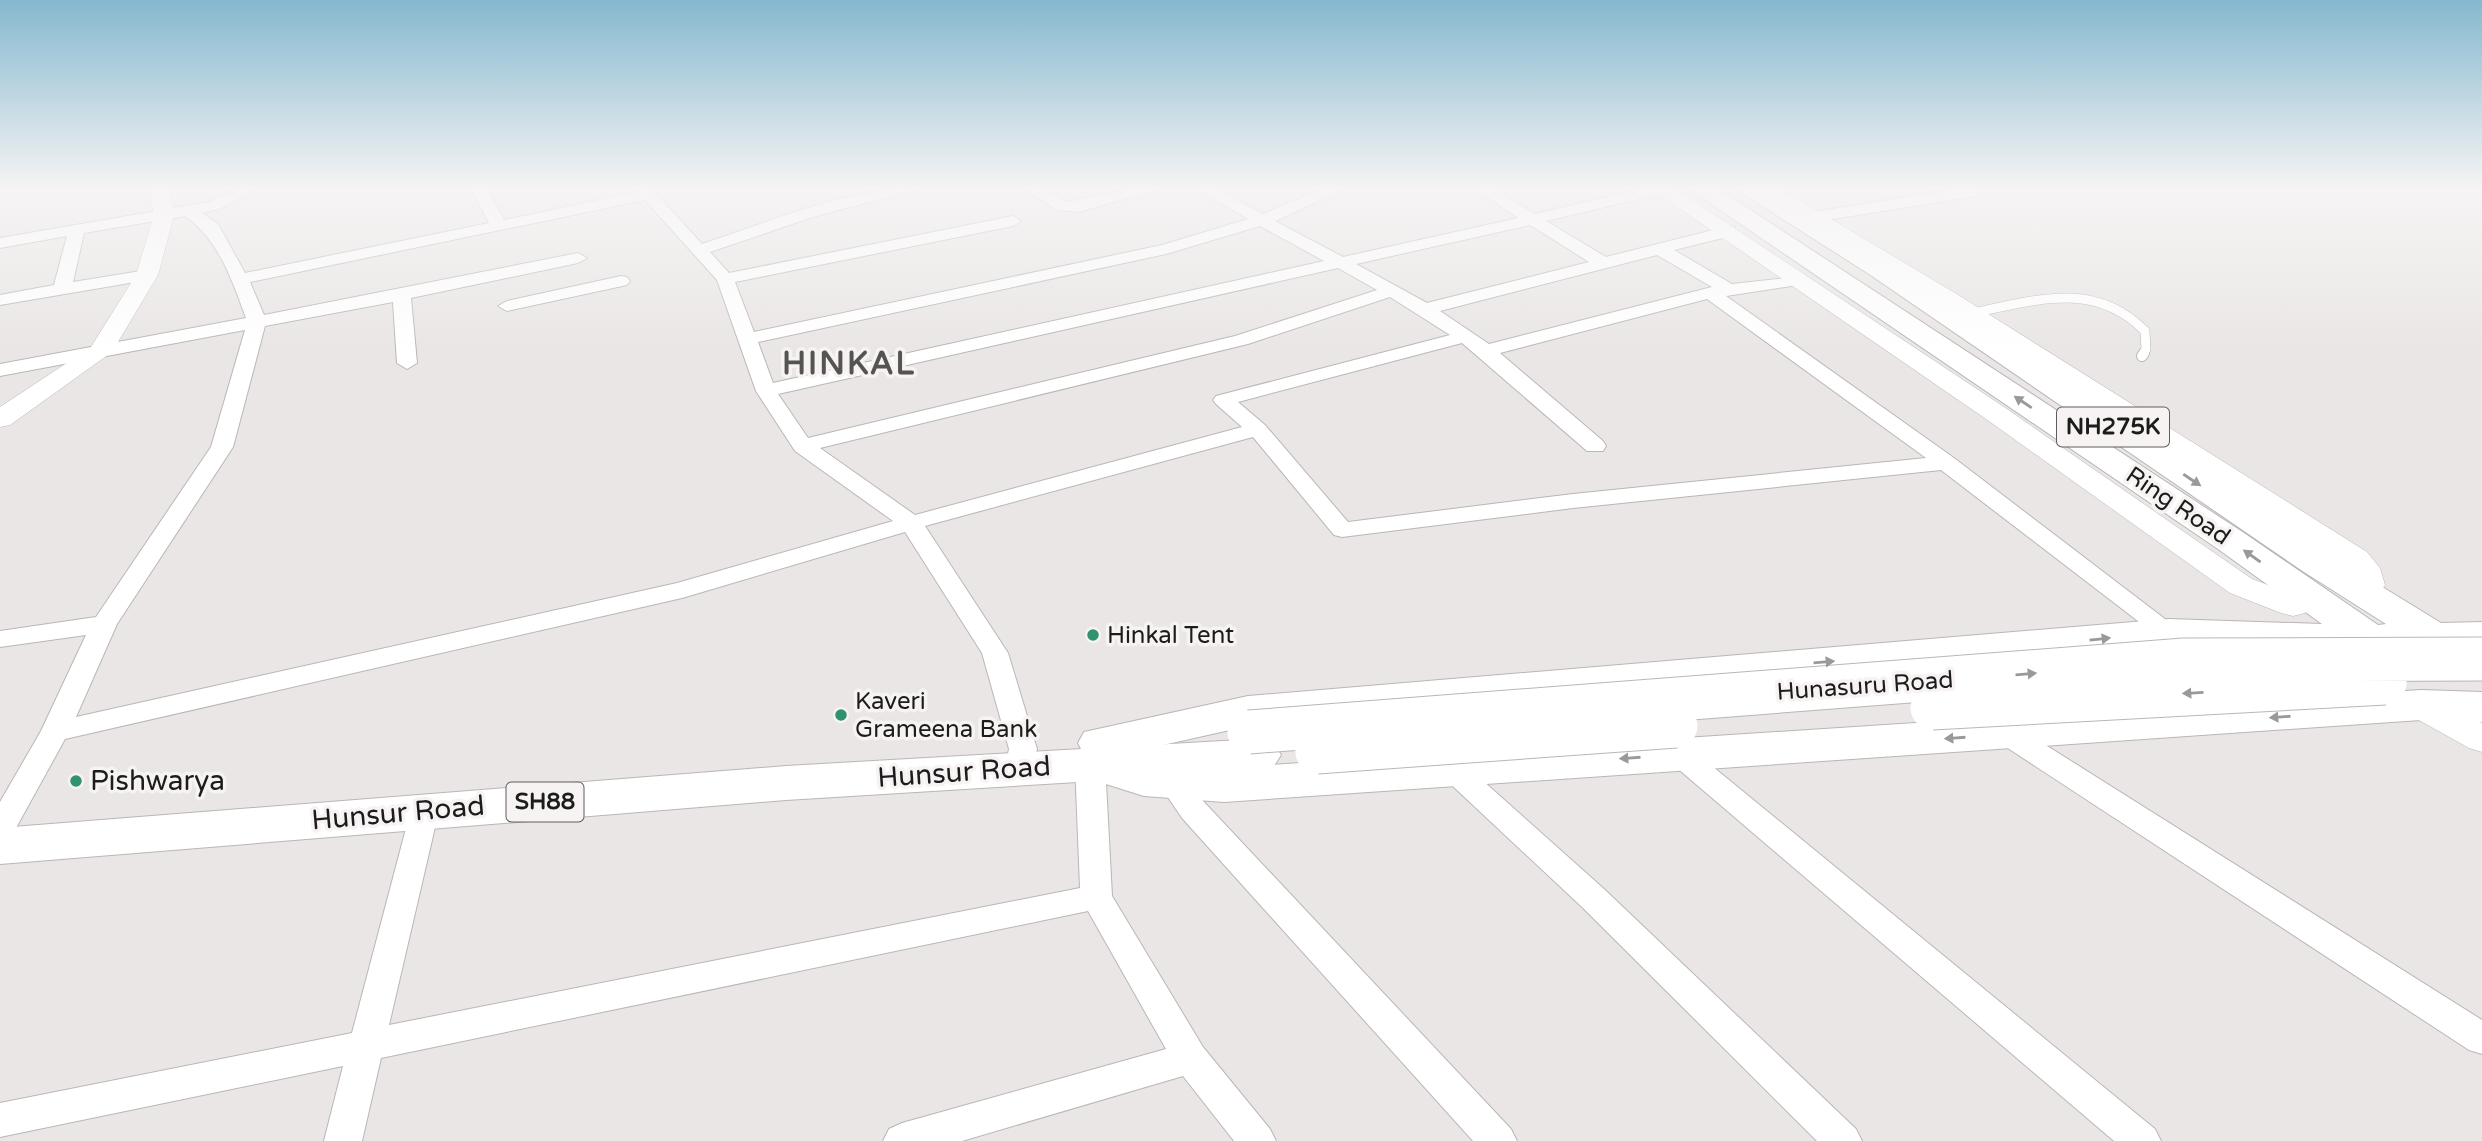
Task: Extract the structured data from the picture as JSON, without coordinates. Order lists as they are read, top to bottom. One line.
{"streets":{"main road":["NH275K","Ring Road","Hunasuru Road","Hunsur Road","SH88"]},"crossings":[["Ring Road","Hunasuru Road"],["Hunsur Road","SH88"]],"districts":["HINKAL"],"places":["Hinkal Tent","Kaveri Grameena Bank","Pishwarya"]}
